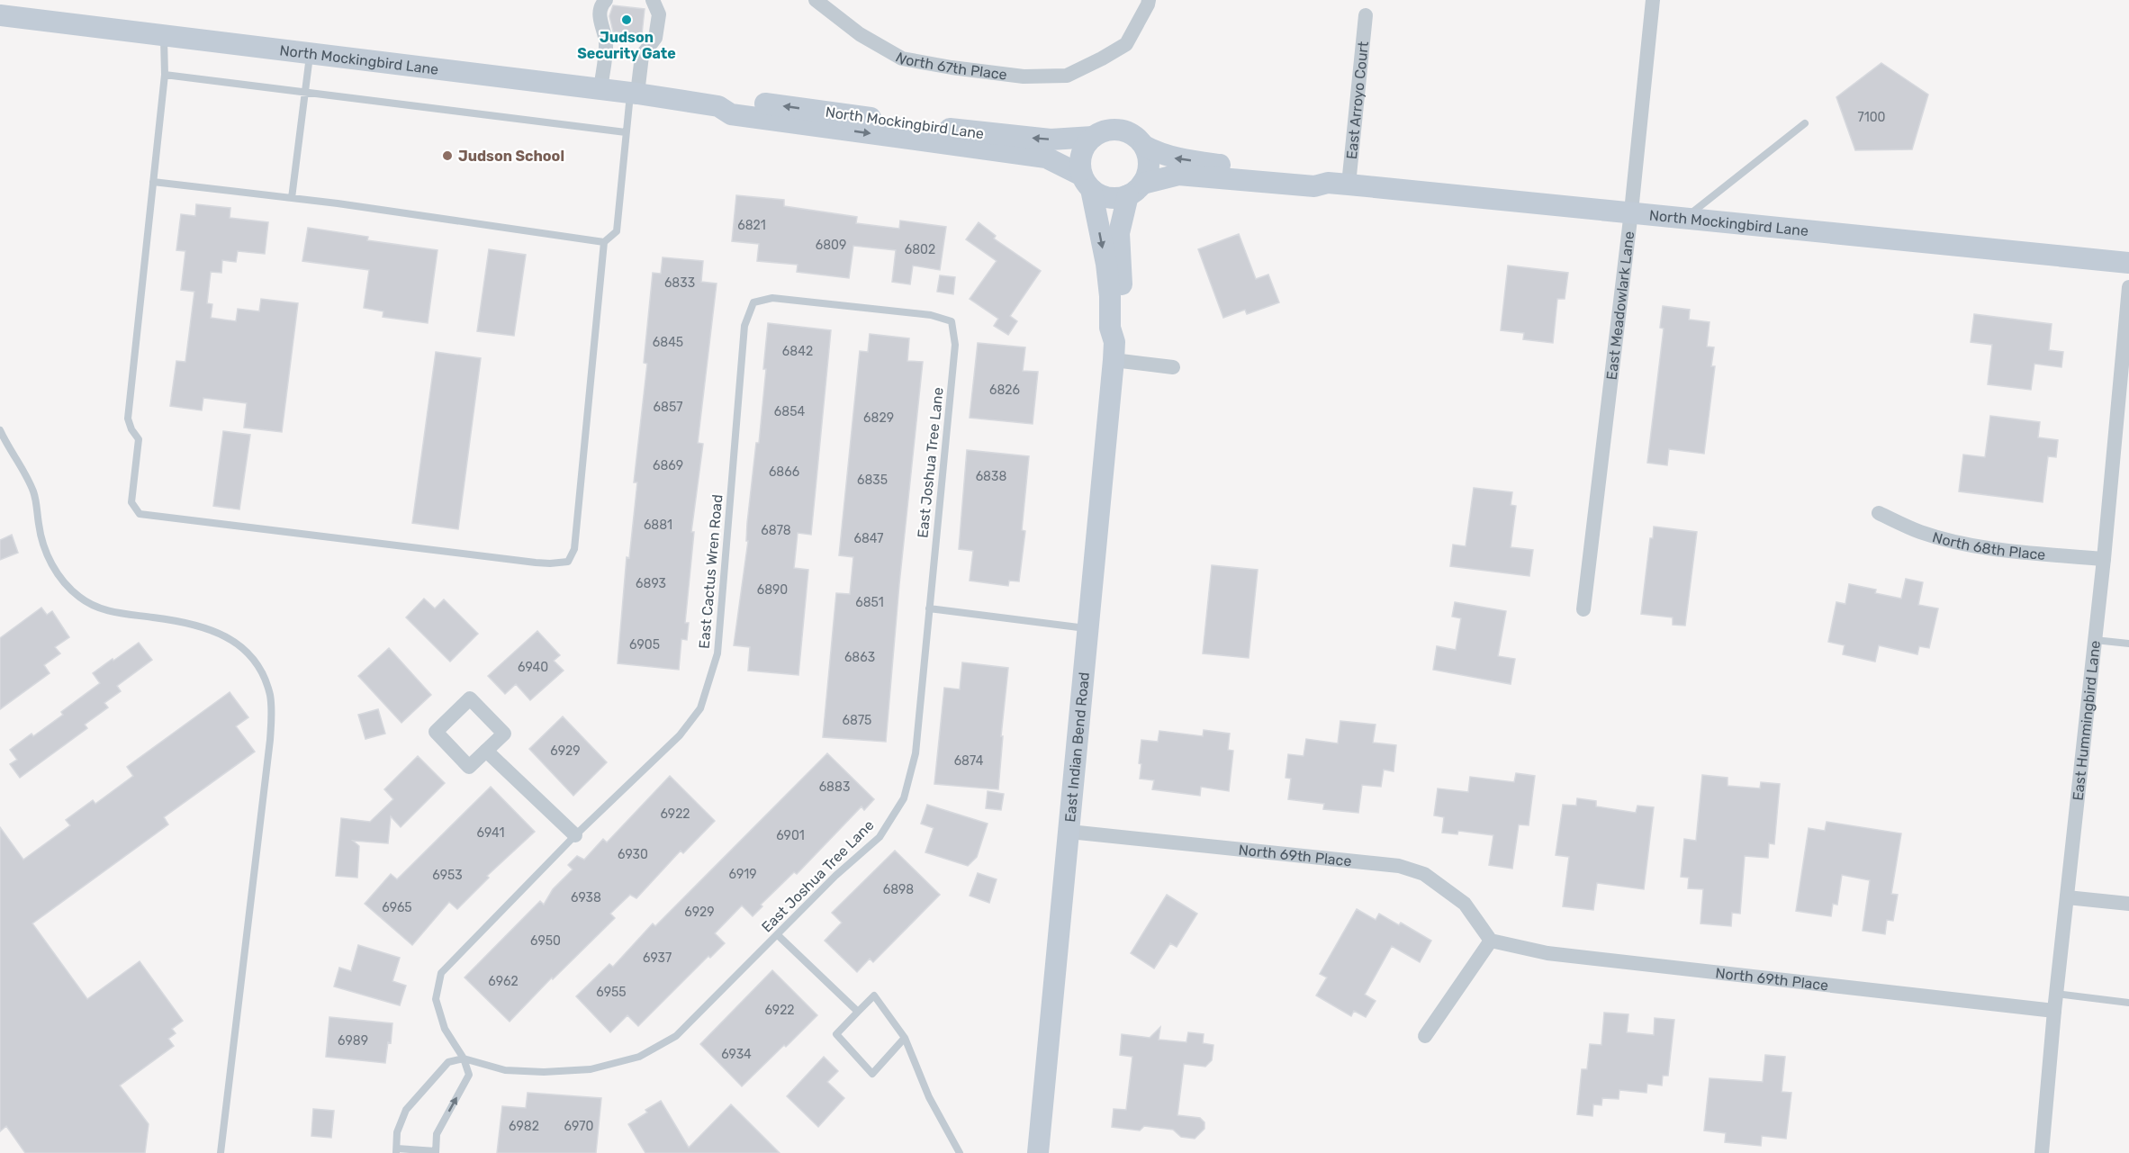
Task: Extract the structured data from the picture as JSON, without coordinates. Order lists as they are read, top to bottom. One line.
{"streets":{"street":["North Mockingbird Lane","North 67th Place","East Arroyo Court","East Meadowlark Lane","North 68th Place","East Hummingbird Lane","East Indian Bend Road","North 69th Place"],"lane":["East Joshua Tree Lane","East Cactus Wren Road"]},"crossings":[["North Mockingbird Lane","East Arroyo Court"],["North Mockingbird Lane","East Meadowlark Lane"],["North Mockingbird Lane","East Indian Bend Road"],["East Joshua Tree Lane","East Cactus Wren Road"],["North 68th Place","East Hummingbird Lane"],["East Hummingbird Lane","North 69th Place"],["East Indian Bend Road","North 69th Place"]],"places":["Judson Security Gate","Judson School"],"house_numbers":["7100","6821","6809","6802","6833","6845","6842","6826","6857","6854","6829","6869","6866","6838","6835","6881","6878","6847","6893","6890","6851","6905","6863","6940","6875","6929","6874","6883","6922","6941","6901","6930","6919","6953","6898","6938","6965","6929","6950","6937","6962","6955","6922","6989","6934","6982","6970"]}
